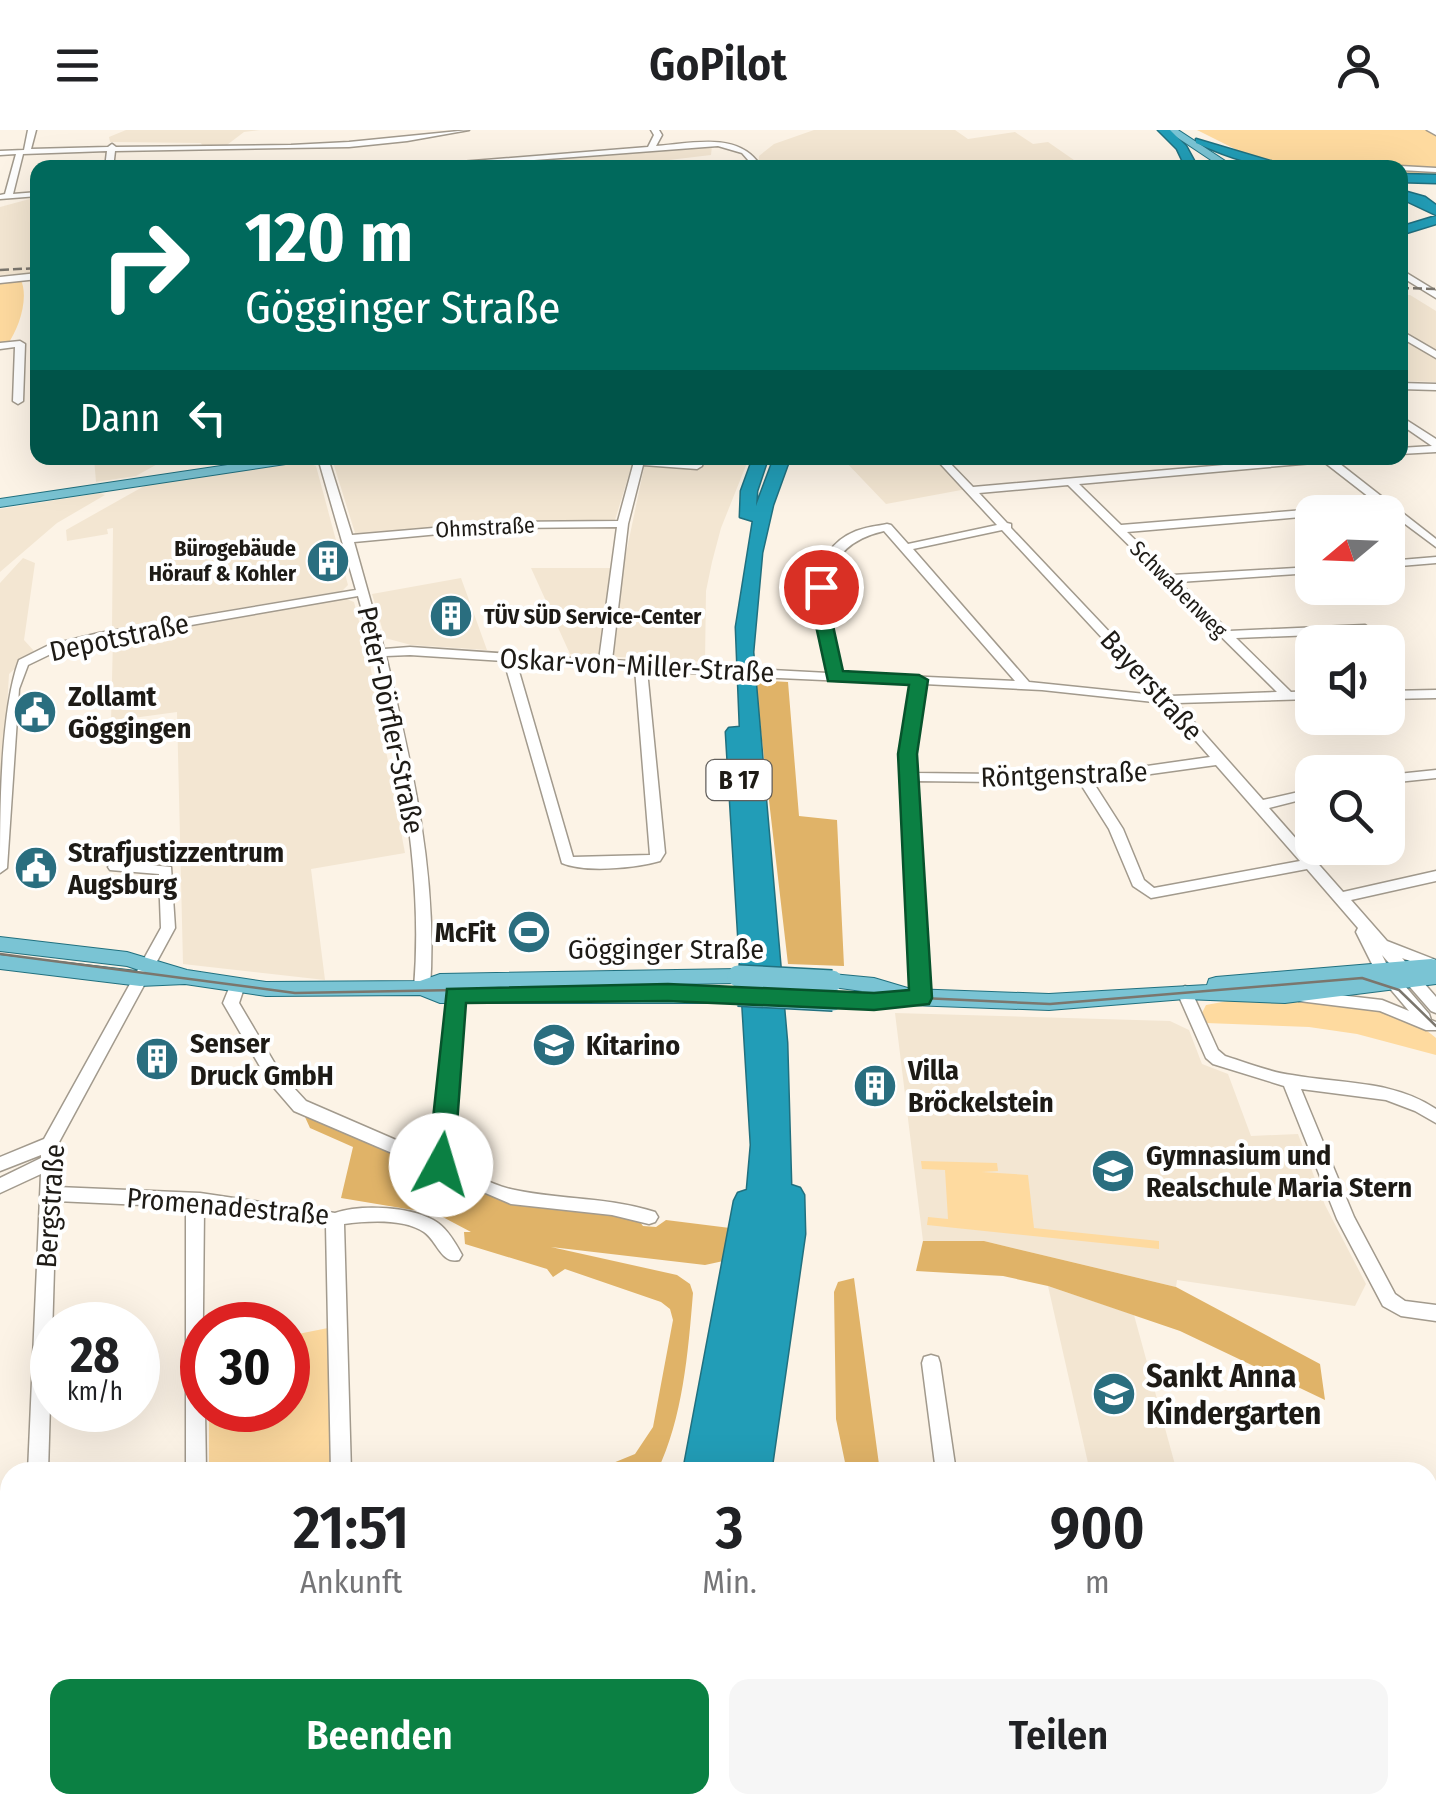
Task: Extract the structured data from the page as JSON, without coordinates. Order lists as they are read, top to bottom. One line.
{"streets":{"highway":["B 17"],"main road":["Gögginger Straße"],"street":["Ohmstraße","Schwabenweg","Depotstraße","Oskar-von-Miller-Straße","Bayerstraße","Peter-Dörfler-Straße","Röntgenstraße","Bergstraße","Promenadestraße"]},"crossings":[["Ohmstraße","Peter-Dörfler-Straße"],["Schwabenweg","Oskar-von-Miller-Straße"],["Depotstraße","Peter-Dörfler-Straße"],["Oskar-von-Miller-Straße","Bayerstraße"],["Oskar-von-Miller-Straße","Peter-Dörfler-Straße"],["Bayerstraße","Röntgenstraße"],["Bayerstraße","Gögginger Straße"],["Peter-Dörfler-Straße","Gögginger Straße"],["Gögginger Straße","Bergstraße"],["Bergstraße","Promenadestraße"]],"places":{"building":["Bürogebäude Hörauf & Kohler","TÜV SÜD Service-Center","Senser Druck GmbH","Villa Bröckelstein"],"public building":["Zollamt Göggingen","Strafjustizzentrum Augsburg"],"sports":["McFit"],"school or university":["Kitarino","Gymnasium und Realschule Maria Stern","Sankt Anna Kindergarten"]},"north":"left","page":{"header":"GoPilot","turn":["120 m","Gögginger Straße"],"then":"Dann","speed":"28 km/h","limit":"30","eta":["21:51","Ankunft","3","Min.","900","m"],"buttons":["Beenden","Teilen"]}}
